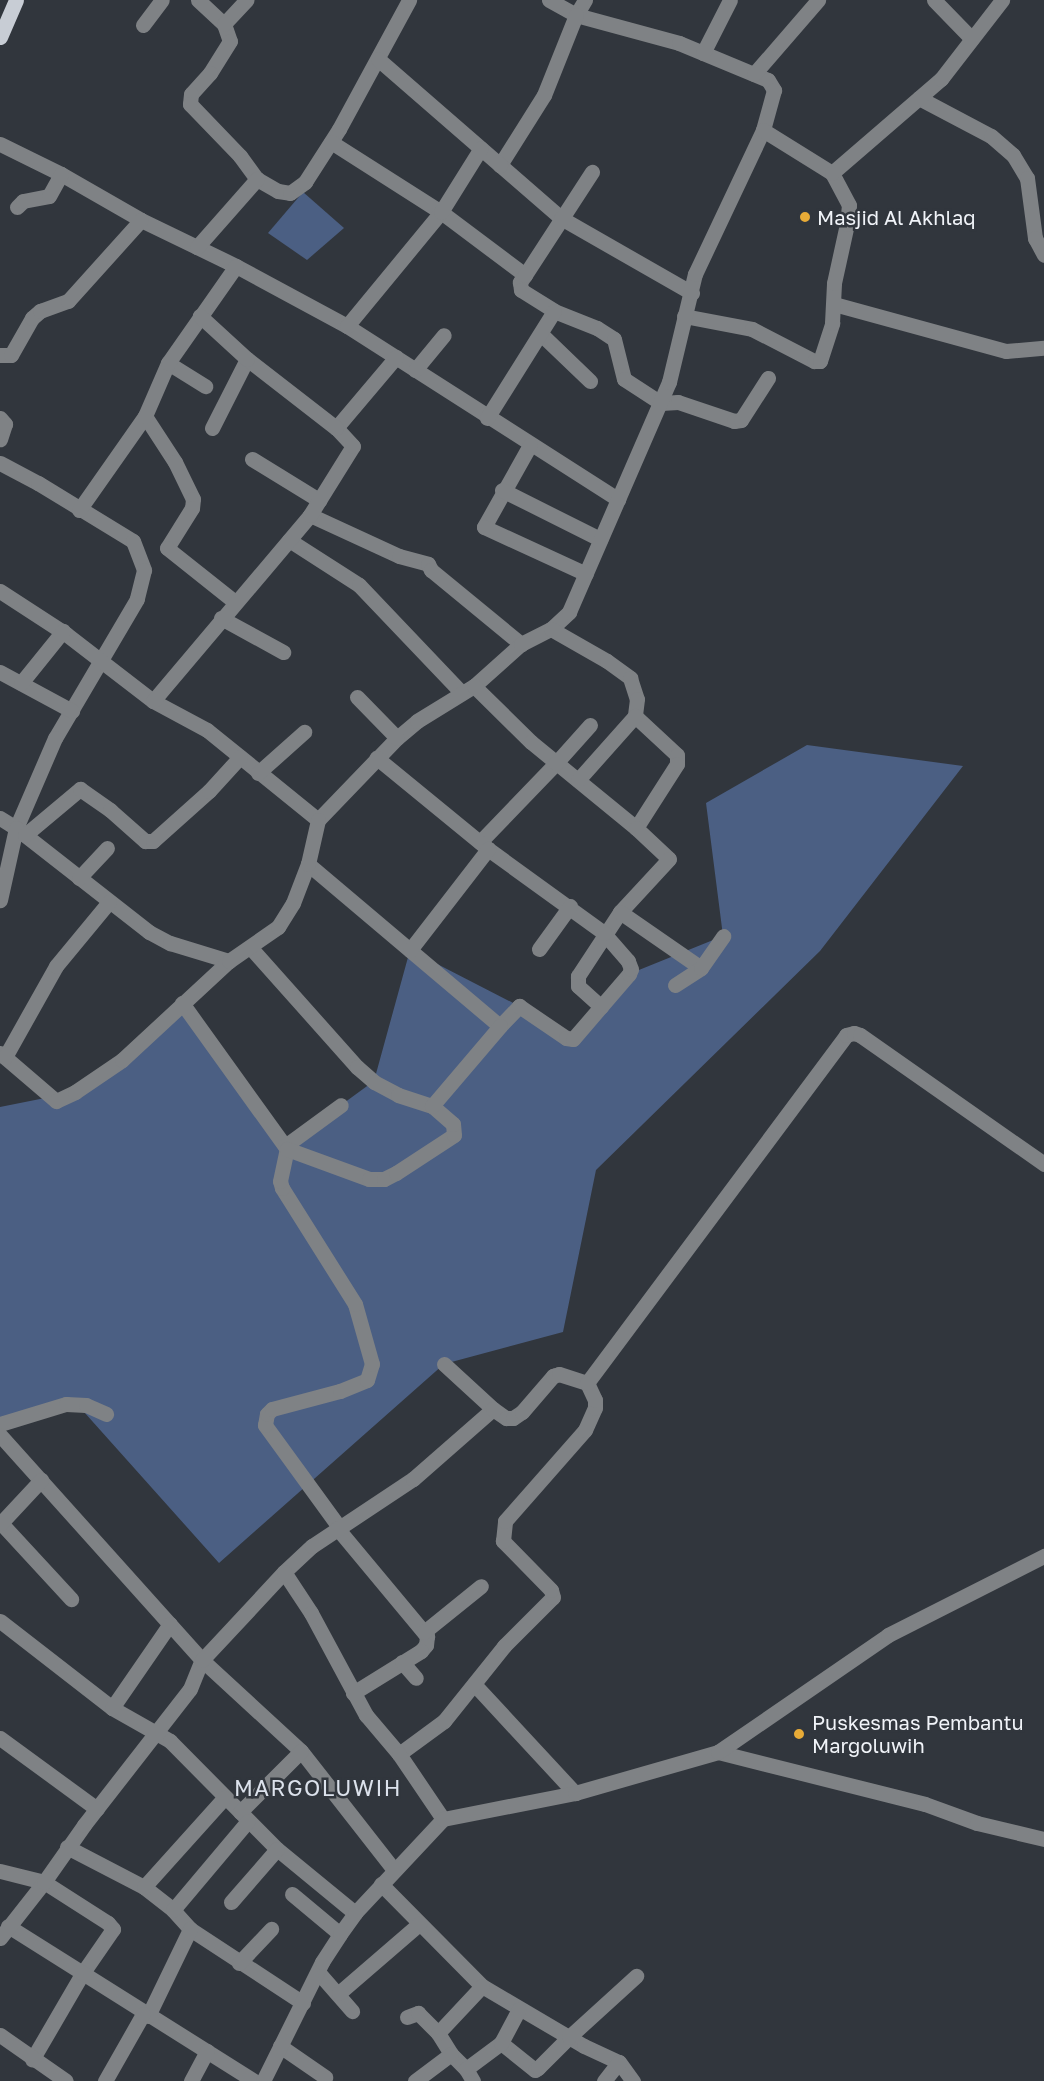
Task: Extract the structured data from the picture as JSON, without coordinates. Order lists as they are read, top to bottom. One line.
{"districts":["MARGOLUWIH"],"places":["Masjid Al Akhlaq","Puskesmas Pembantu Margoluwih"]}
